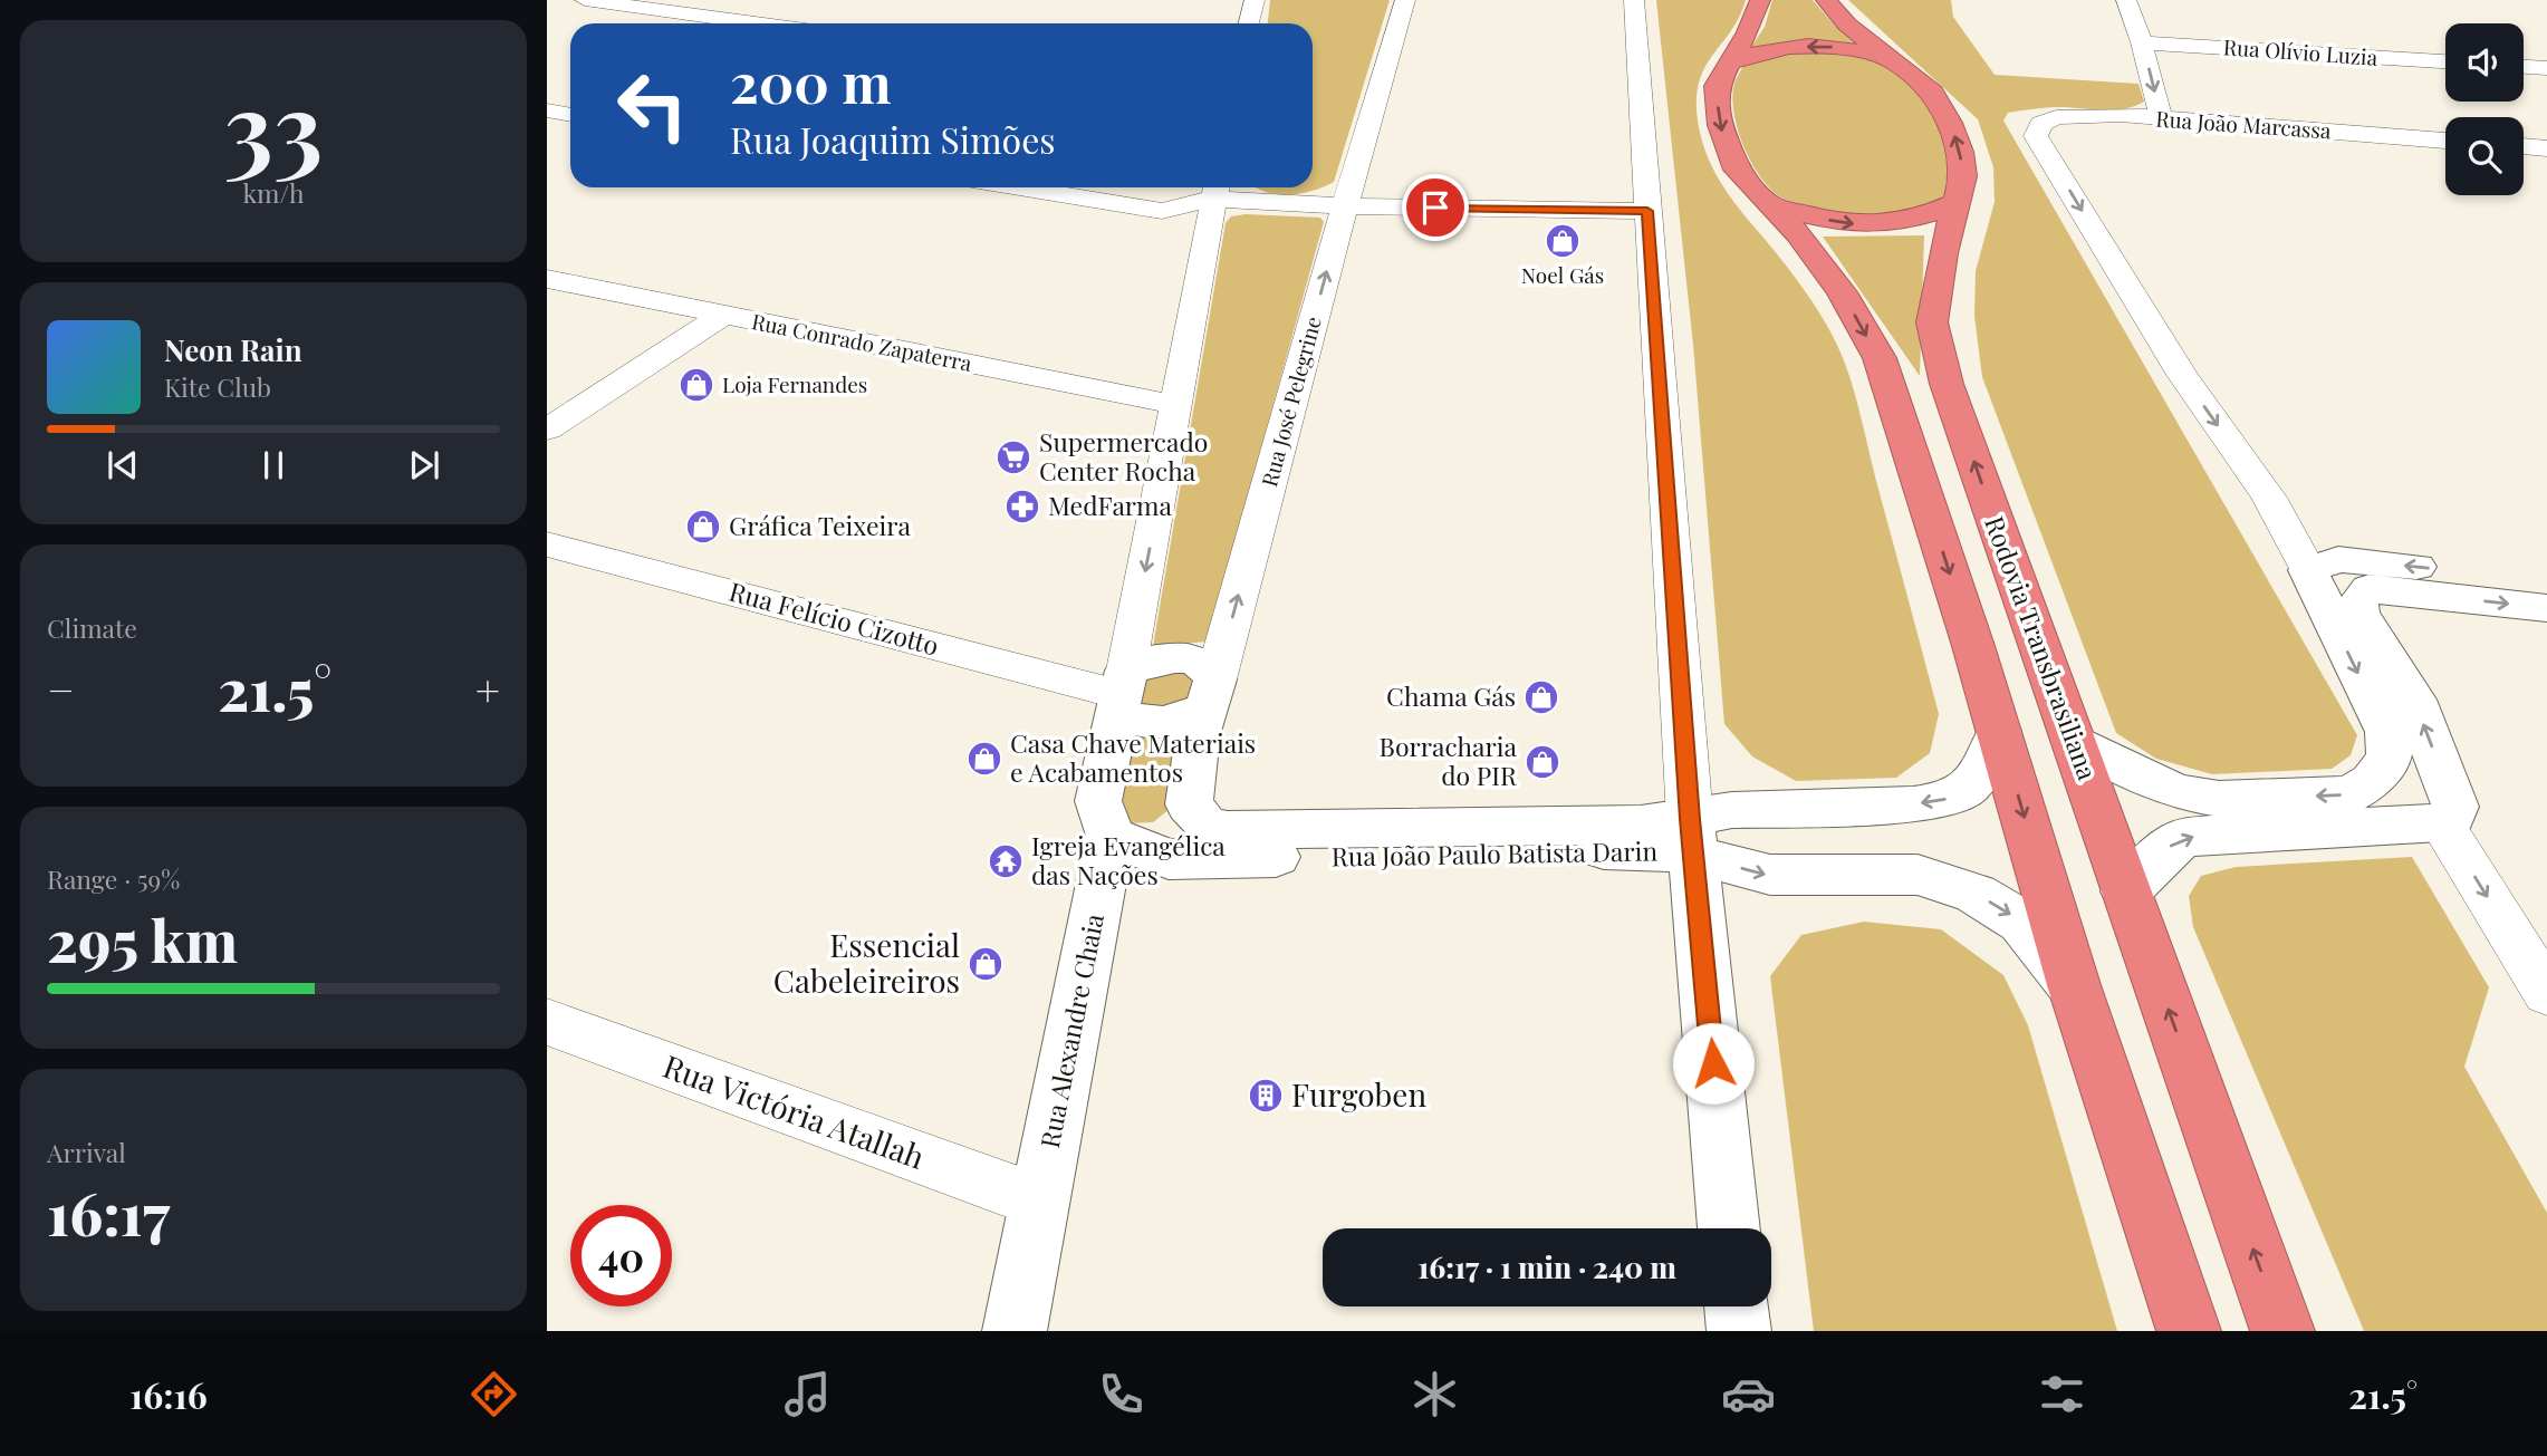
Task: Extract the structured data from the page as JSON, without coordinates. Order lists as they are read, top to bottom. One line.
{"streets":{"highway":["Rodovia Transbrasiliana"],"street":["Rua Olívio Luzia","Rua João Marcassa","Rua Conrado Zapaterra","Rua José Pelegrine","Rua Felício Cizotto","Rua João Paulo Batista Darin","Rua Alexandre Chaia","Rua Victória Atallah"]},"crossings":[["Rua Conrado Zapaterra","Rua Alexandre Chaia"],["Rua José Pelegrine","Rua Felício Cizotto"],["Rua José Pelegrine","Rua João Paulo Batista Darin"],["Rua José Pelegrine","Rua Alexandre Chaia"],["Rua Felício Cizotto","Rua Alexandre Chaia"],["Rua João Paulo Batista Darin","Rua Alexandre Chaia"],["Rua Alexandre Chaia","Rua Victória Atallah"]],"one_way":["Rua José Pelegrine"],"places":{"shop":["Noel Gás","Loja Fernandes","Gráfica Teixeira","Chama Gás","Casa Chave Materiais e Acabamentos","Borracharia do PIR","Essencial Cabeleireiros"],"supermarket":["Supermercado Center Rocha"],"pharmacy":["MedFarma"],"temple":["Igreja Evangélica das Nações"],"building":["Furgoben"]},"page":{"tile":[["33","km/h"],"Climate",["Range · 59%","295 km"],["Arrival","16:17"]],"turn":["200 m","Rua Joaquim Simões"],"song":["Neon Rain","Kite Club"],"heat":["−","21.5°","+"],"limit":"40","trip":"16:17 · 1 min · 240 m","tabs":["16:16","21.5°"]}}
